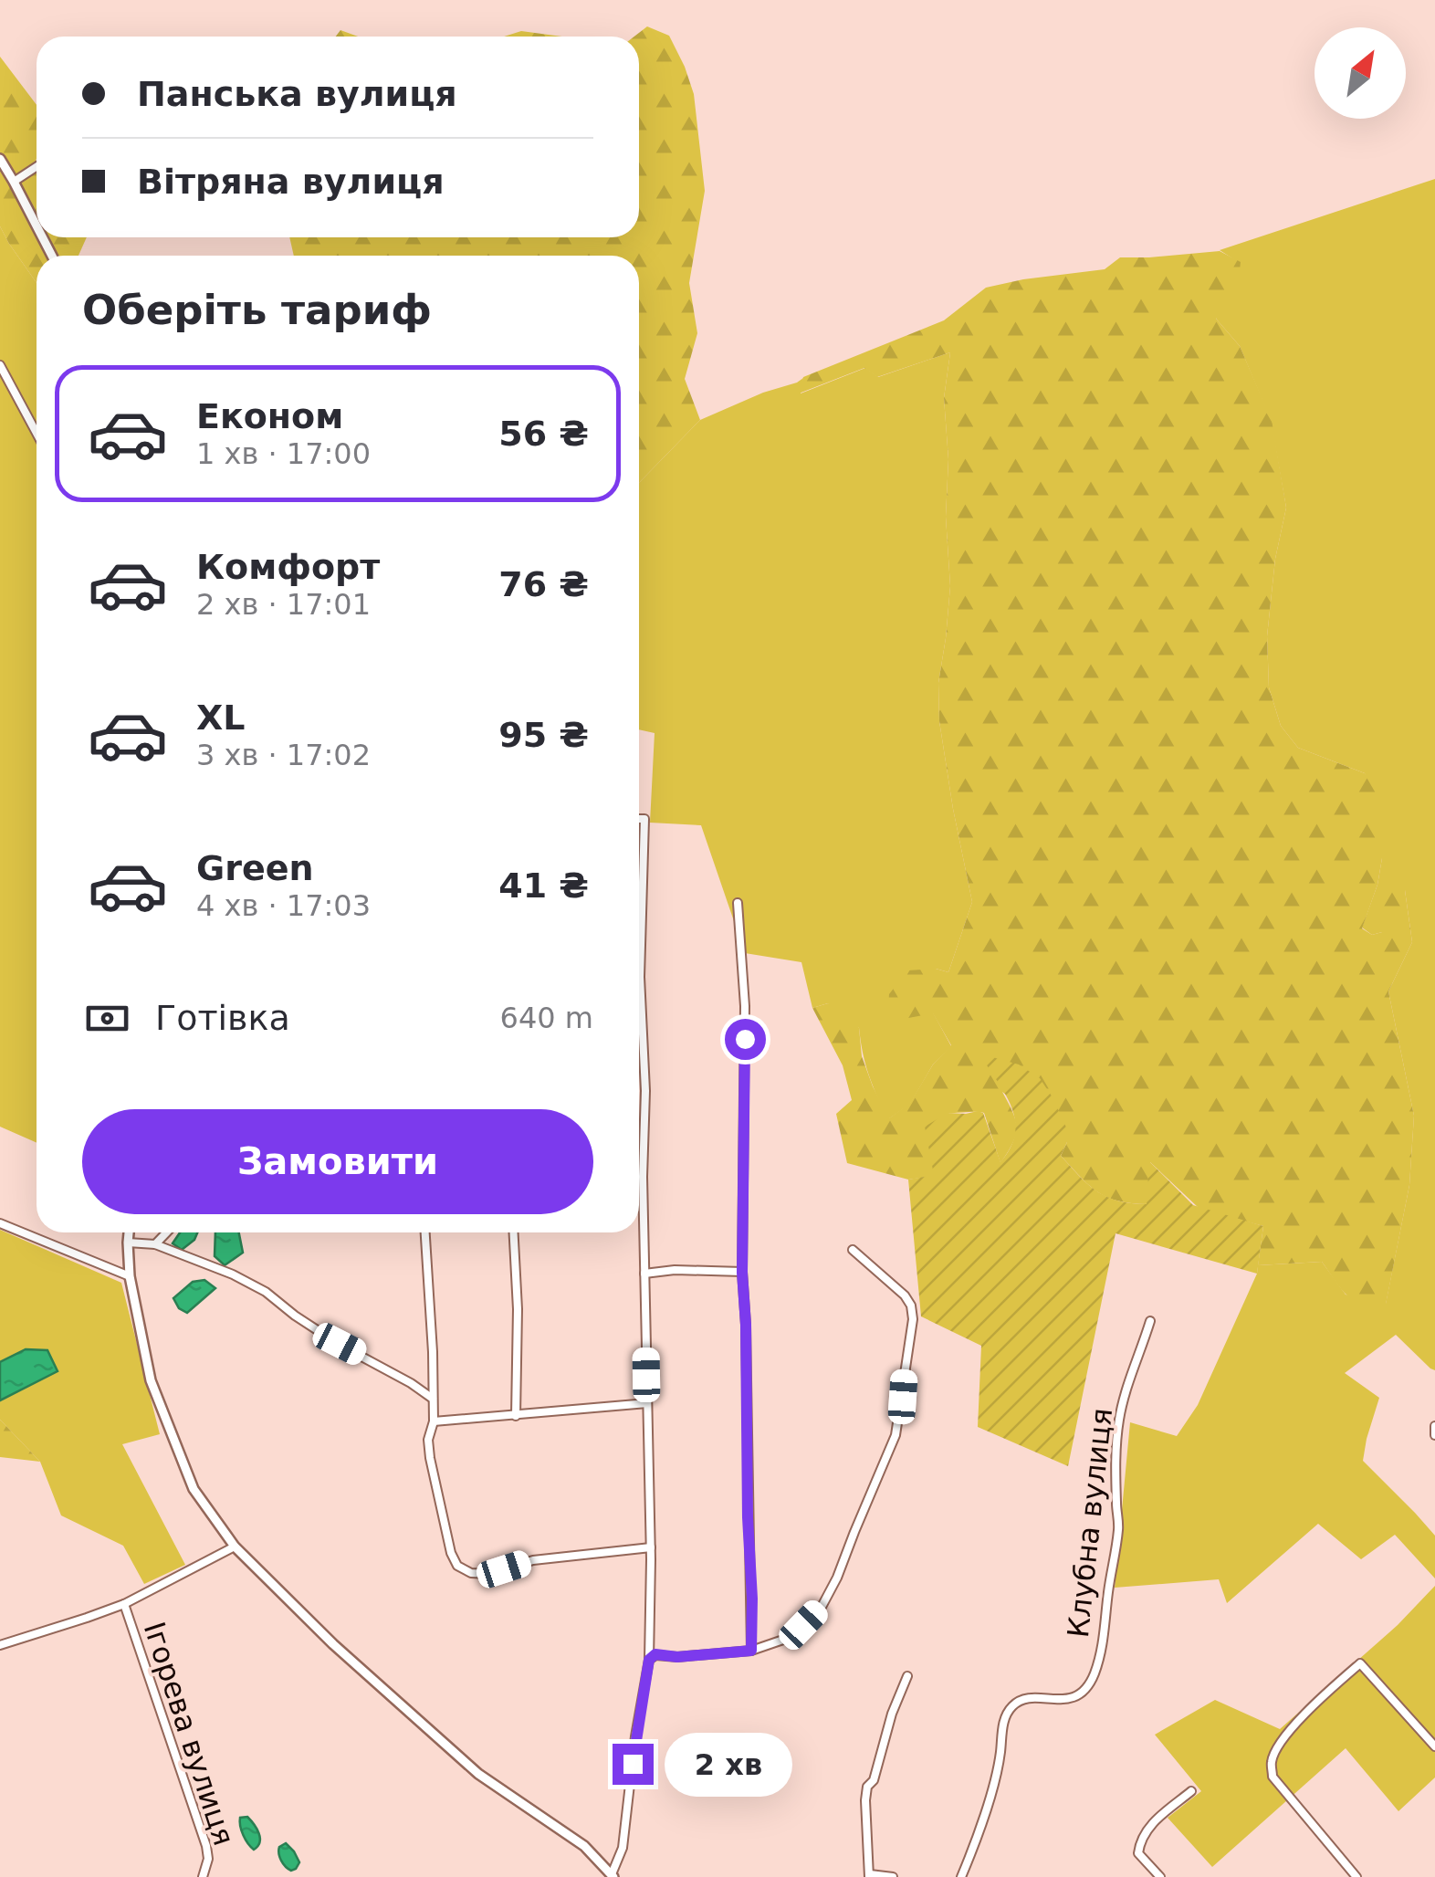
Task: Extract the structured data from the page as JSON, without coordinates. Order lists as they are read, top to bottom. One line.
{"streets":{"street":["Клубна вулиця","Ігорева вулиця"]},"north":"top right","page":{"banner":["Панська вулиця","Вітряна вулиця"],"heading":"Оберіть тариф","list":[{"name":"Економ","note":"1 хв · 17:00","value":"56 ₴"},{"name":"Комфорт","note":"2 хв · 17:01","value":"76 ₴"},{"name":"XL","note":"3 хв · 17:02","value":"95 ₴"},{"name":"Green","note":"4 хв · 17:03","value":"41 ₴"}],"pay":["Готівка","640 m"],"buttons":"Замовити","bubble":"2 хв"}}
